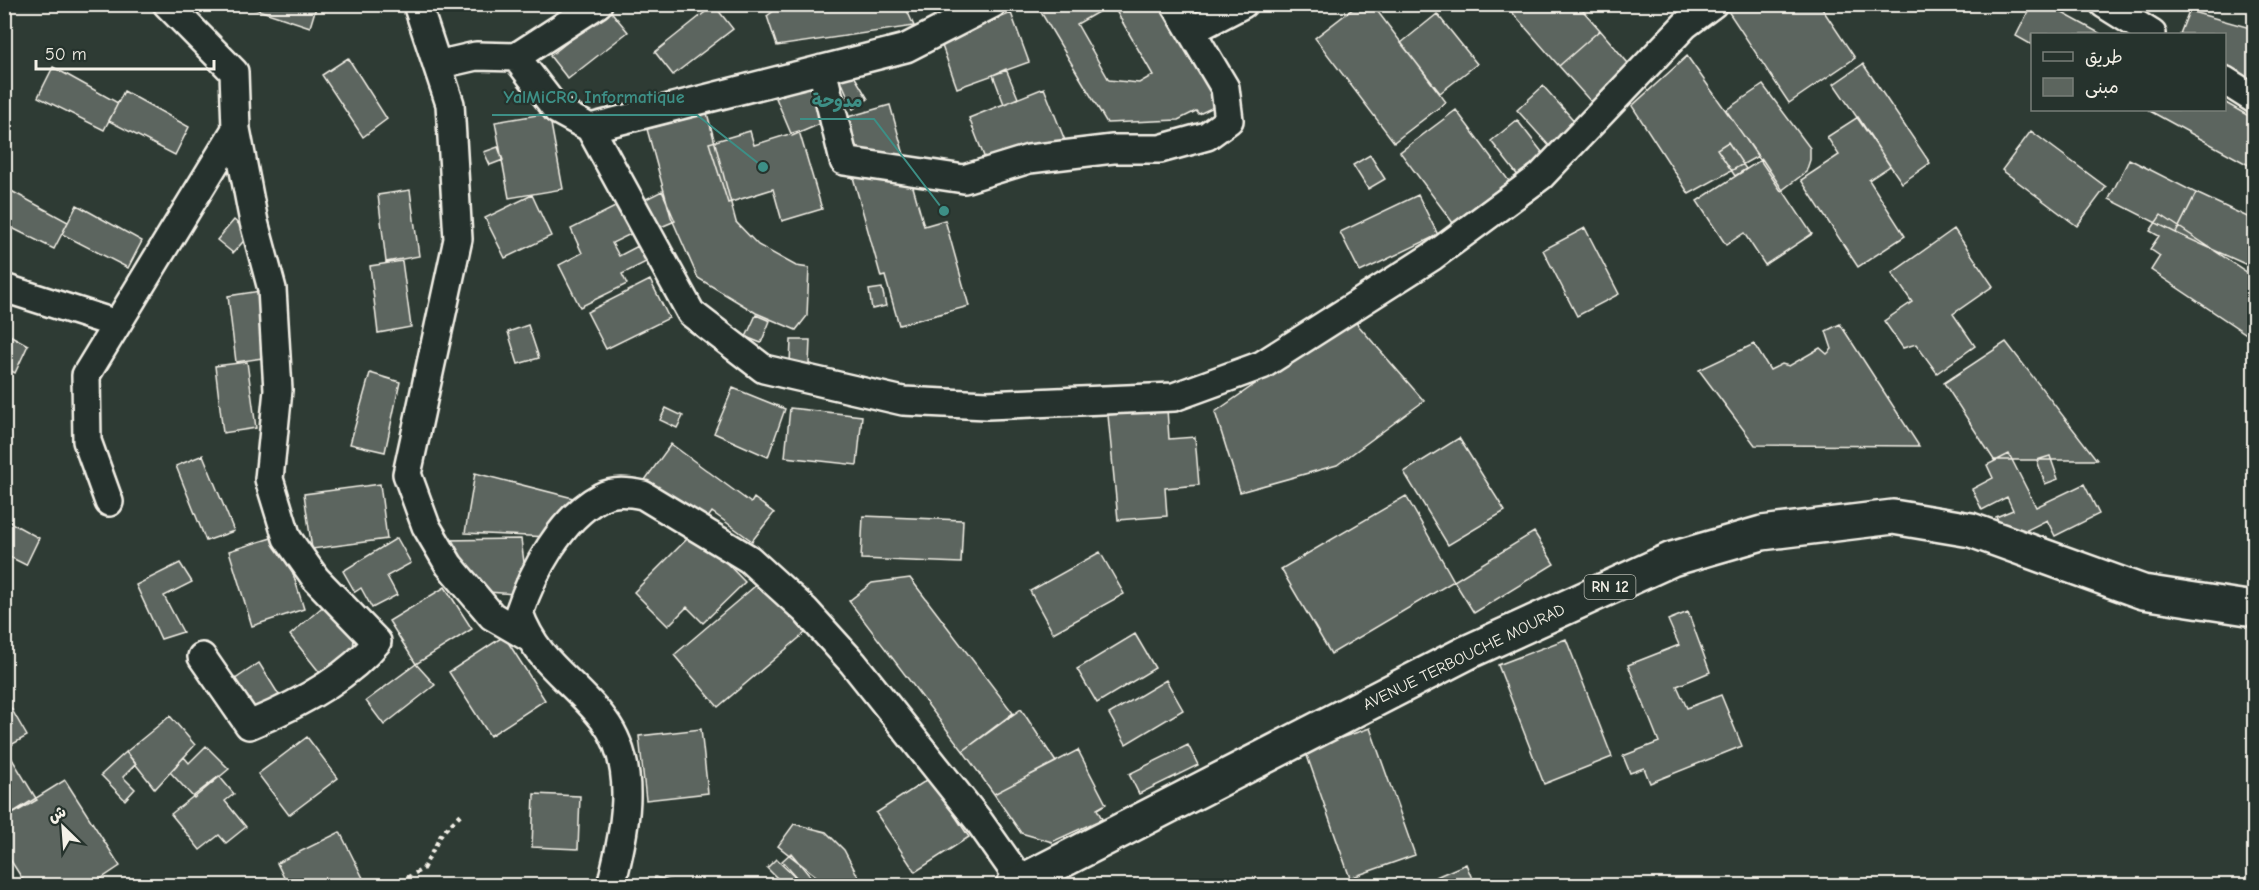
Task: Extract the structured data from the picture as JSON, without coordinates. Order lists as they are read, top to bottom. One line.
{"streets":{"main road":["RN 12","AVENUE TERBOUCHE MOURAD"]},"places":["YalMiCRO Informatique","مدوحة"],"legend":["طريق","مبنى"],"scale_bar":"50 m","north":"top left"}
